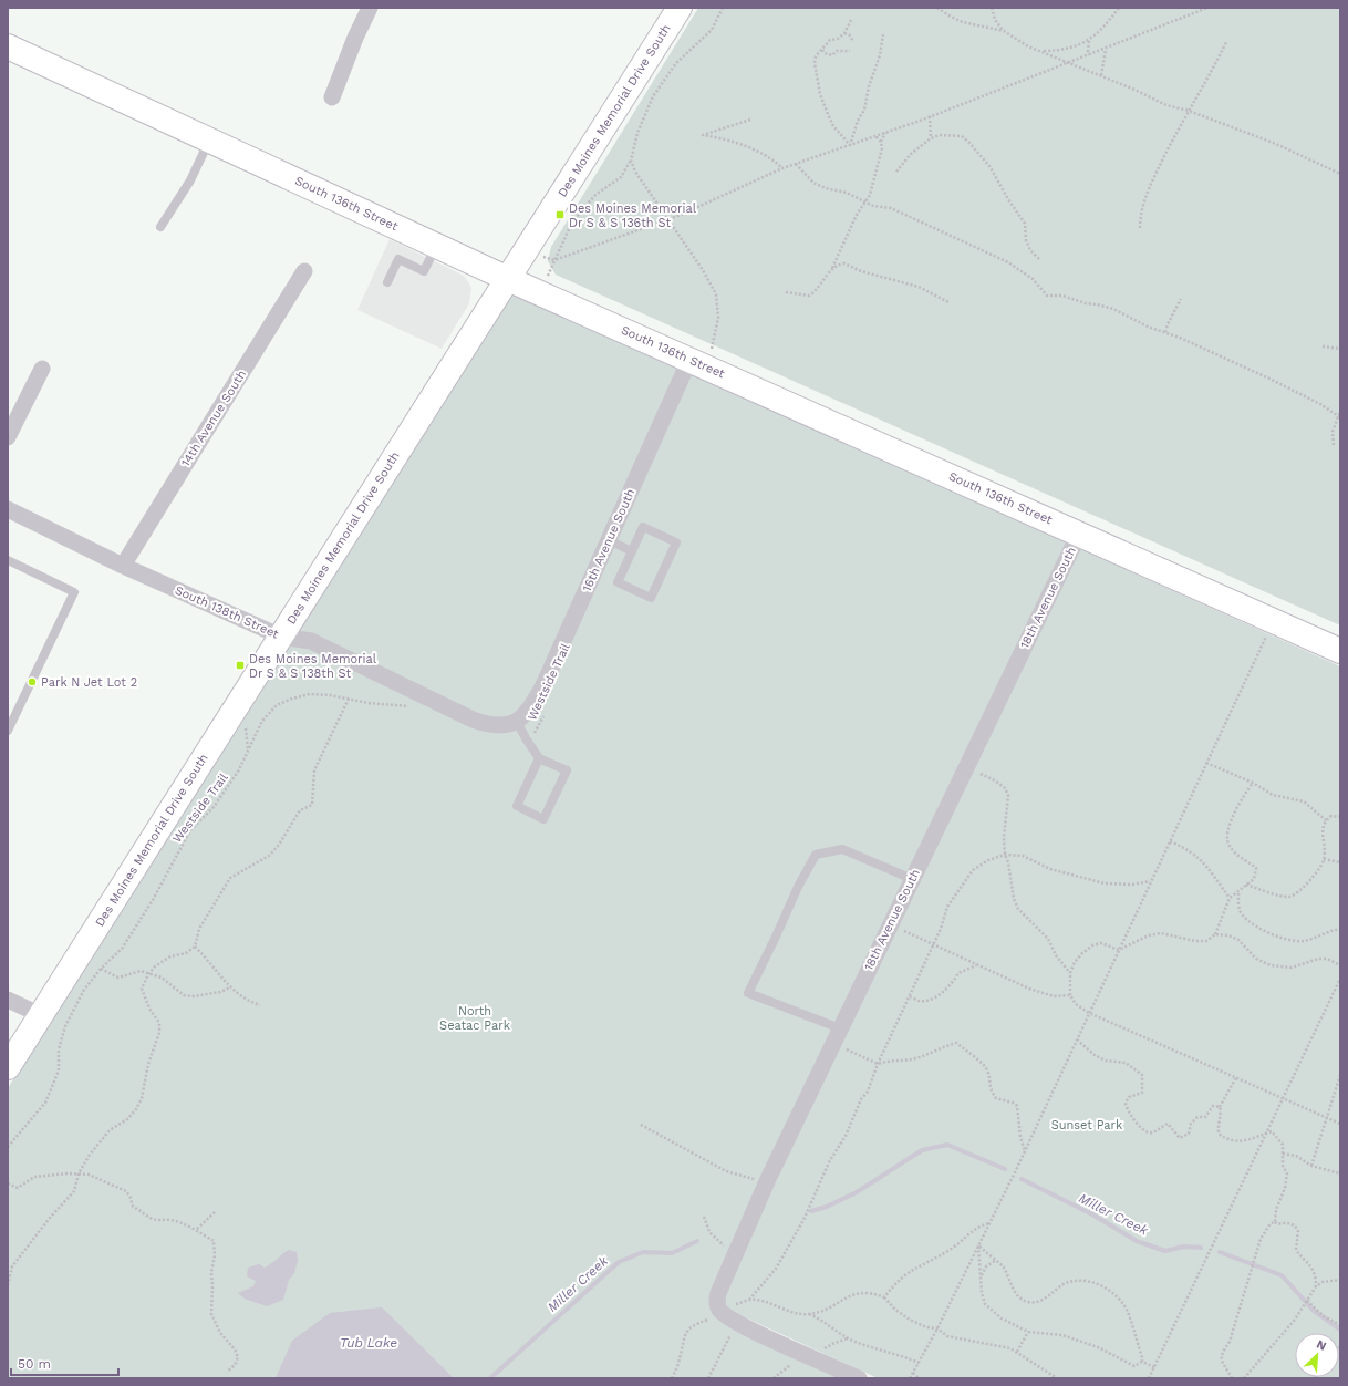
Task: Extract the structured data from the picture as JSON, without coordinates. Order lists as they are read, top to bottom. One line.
{"streets":{"street":["Des Moines Memorial Drive South","South 136th Street","14th Avenue South","16th Avenue South","18th Avenue South","South 138th Street"],"path":["Westside Trail"]},"crossings":[["Des Moines Memorial Drive South","South 136th Street"],["Des Moines Memorial Drive South","South 138th Street"],["South 136th Street","16th Avenue South"],["South 136th Street","18th Avenue South"],["14th Avenue South","South 138th Street"],["16th Avenue South","South 138th Street"]],"water":["Miller Creek","Tub Lake"],"parks":["North Seatac Park","Sunset Park"],"places":{"transit":["Des Moines Memorial Dr S & S 136th St","Des Moines Memorial Dr S & S 138th St"],"other":["Park N Jet Lot 2"]},"scale_bar":"50 m","north":"top right"}
